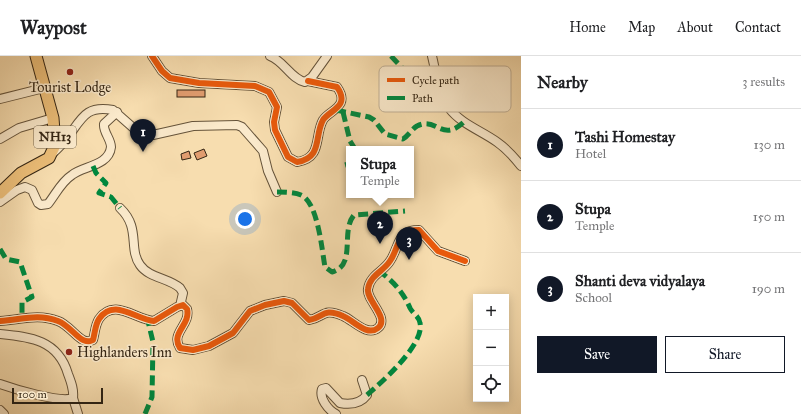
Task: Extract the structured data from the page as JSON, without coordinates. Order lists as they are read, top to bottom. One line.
{"streets":{"highway":["NH13"]},"places":["Tourist Lodge","Highlanders Inn"],"legend":["Cycle path","Path"],"scale_bar":"100 m","page":{"header":"Waypost","nav":["Home","Map","About","Contact"],"heading":["Nearby","3 results"],"list":[{"mark":"1","name":"Tashi Homestay","note":"Hotel","value":"130 m"},{"mark":"2","name":"Stupa","note":"Temple","value":"150 m"},{"mark":"3","name":"Shanti deva vidyalaya","note":"School","value":"190 m"}],"pins":["1","2","3"],"popup":["Stupa","Temple"],"map_buttons":["+","−"],"buttons":["Save","Share"],"scale":"100 m"}}
